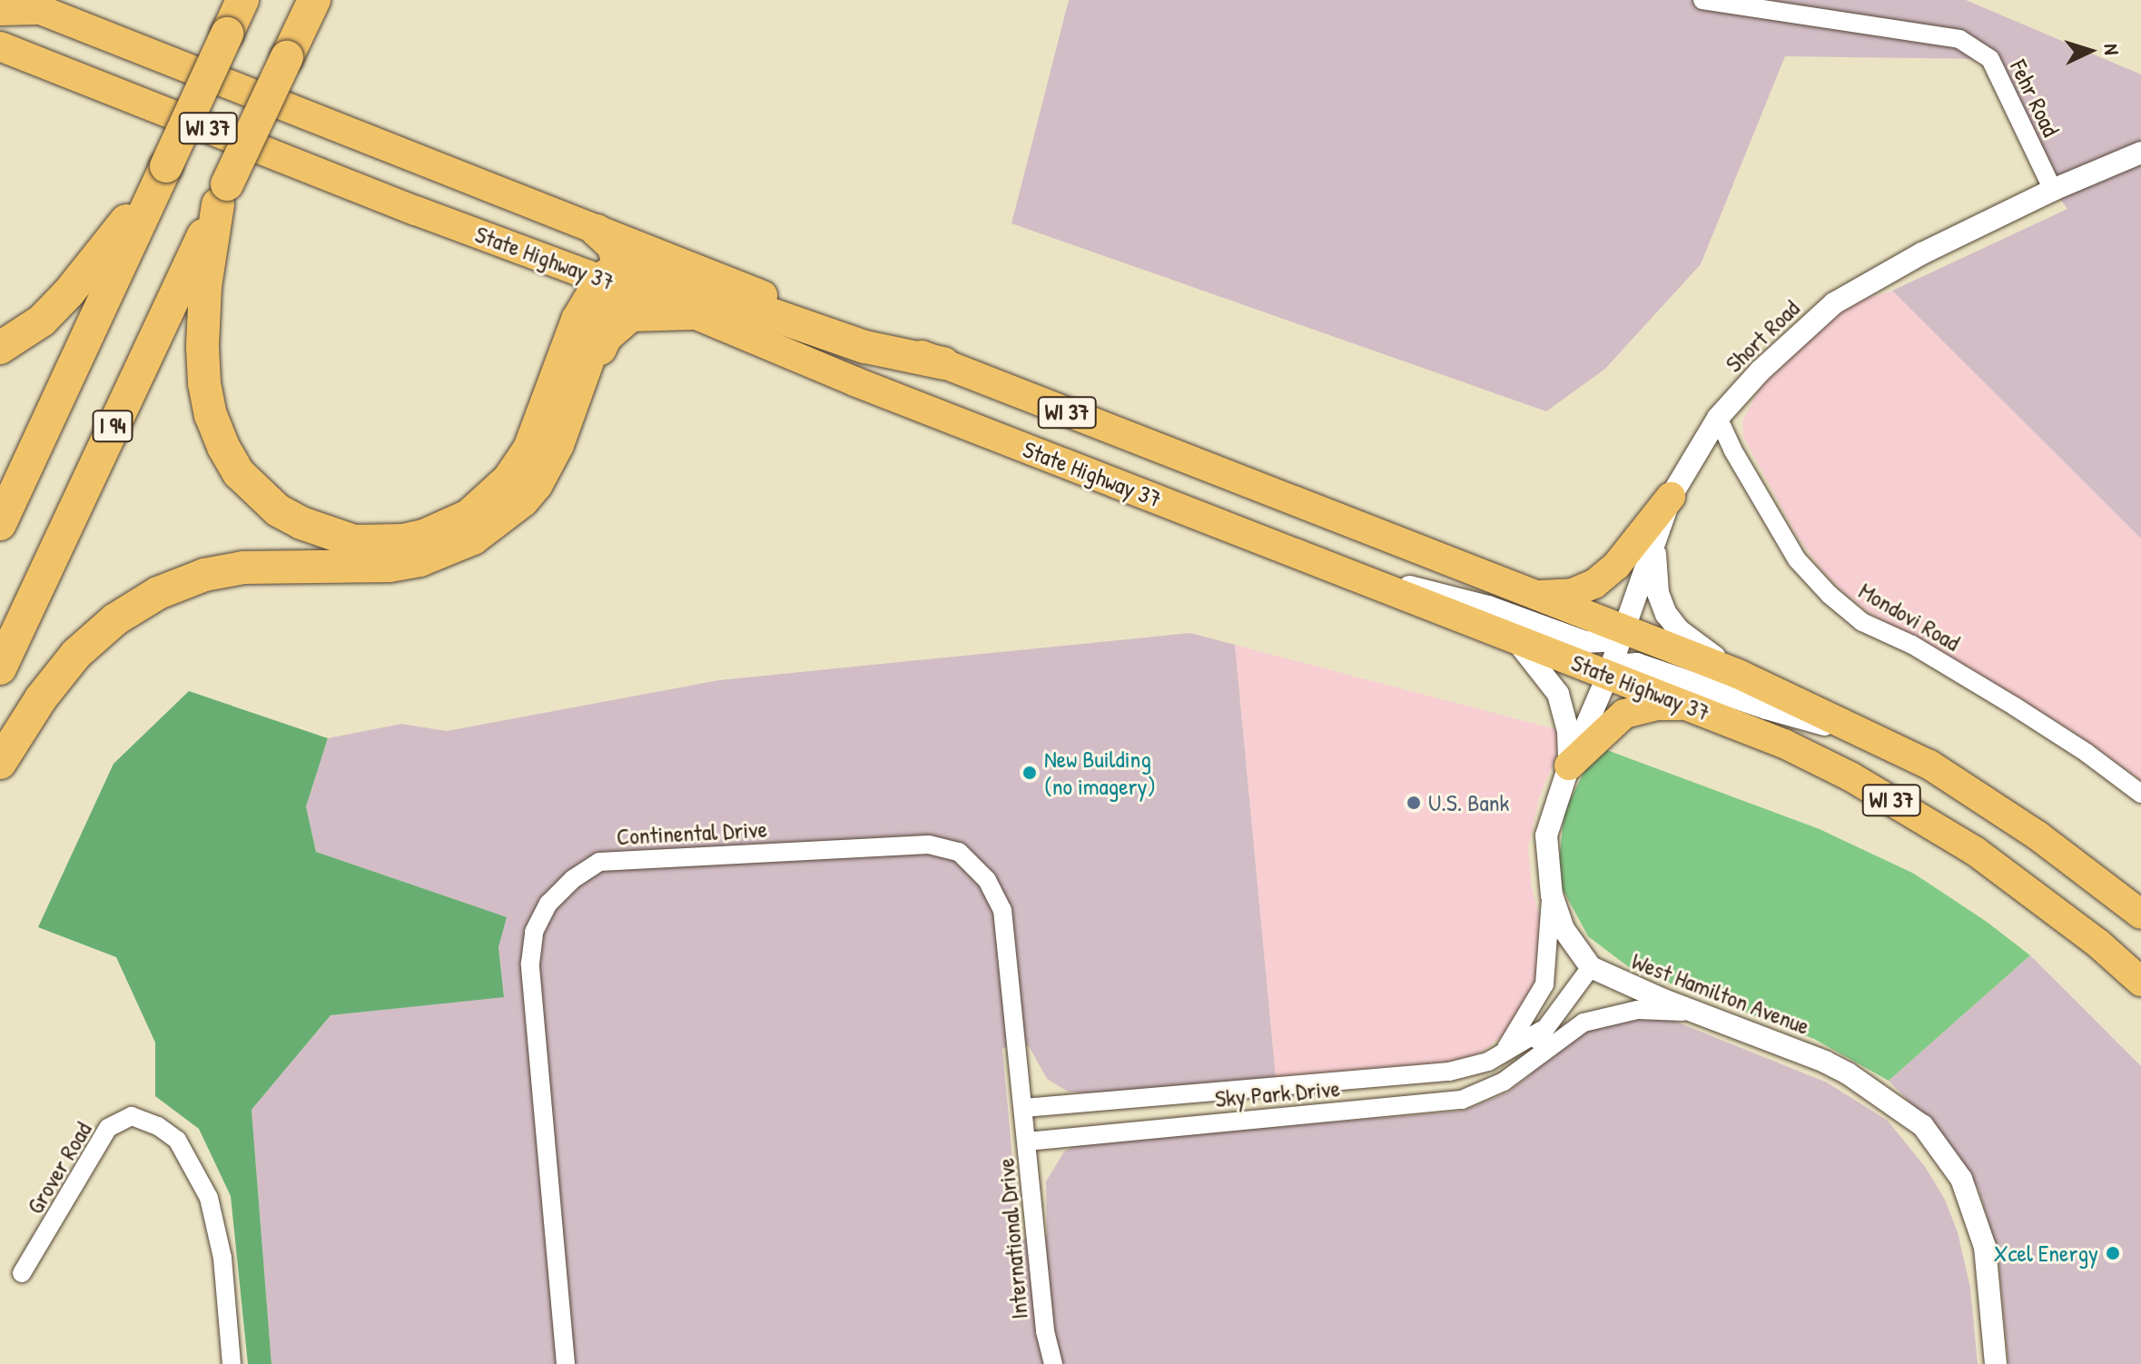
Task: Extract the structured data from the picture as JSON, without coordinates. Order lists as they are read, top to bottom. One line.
{"streets":{"highway":["I 94"],"main road":["WI 37","State Highway 37"],"street":["Fehr Road","Short Road","Mondovi Road","Continental Drive","West Hamilton Avenue","Sky Park Drive","Grover Road","International Drive"]},"crossings":[["Fehr Road","Short Road"],["State Highway 37","Short Road"],["Short Road","Mondovi Road"],["Continental Drive","Sky Park Drive"],["Continental Drive","International Drive"],["West Hamilton Avenue","Sky Park Drive"],["Sky Park Drive","International Drive"]],"places":["New Building (no imagery)","U.S. Bank","Xcel Energy"],"north":"right"}
